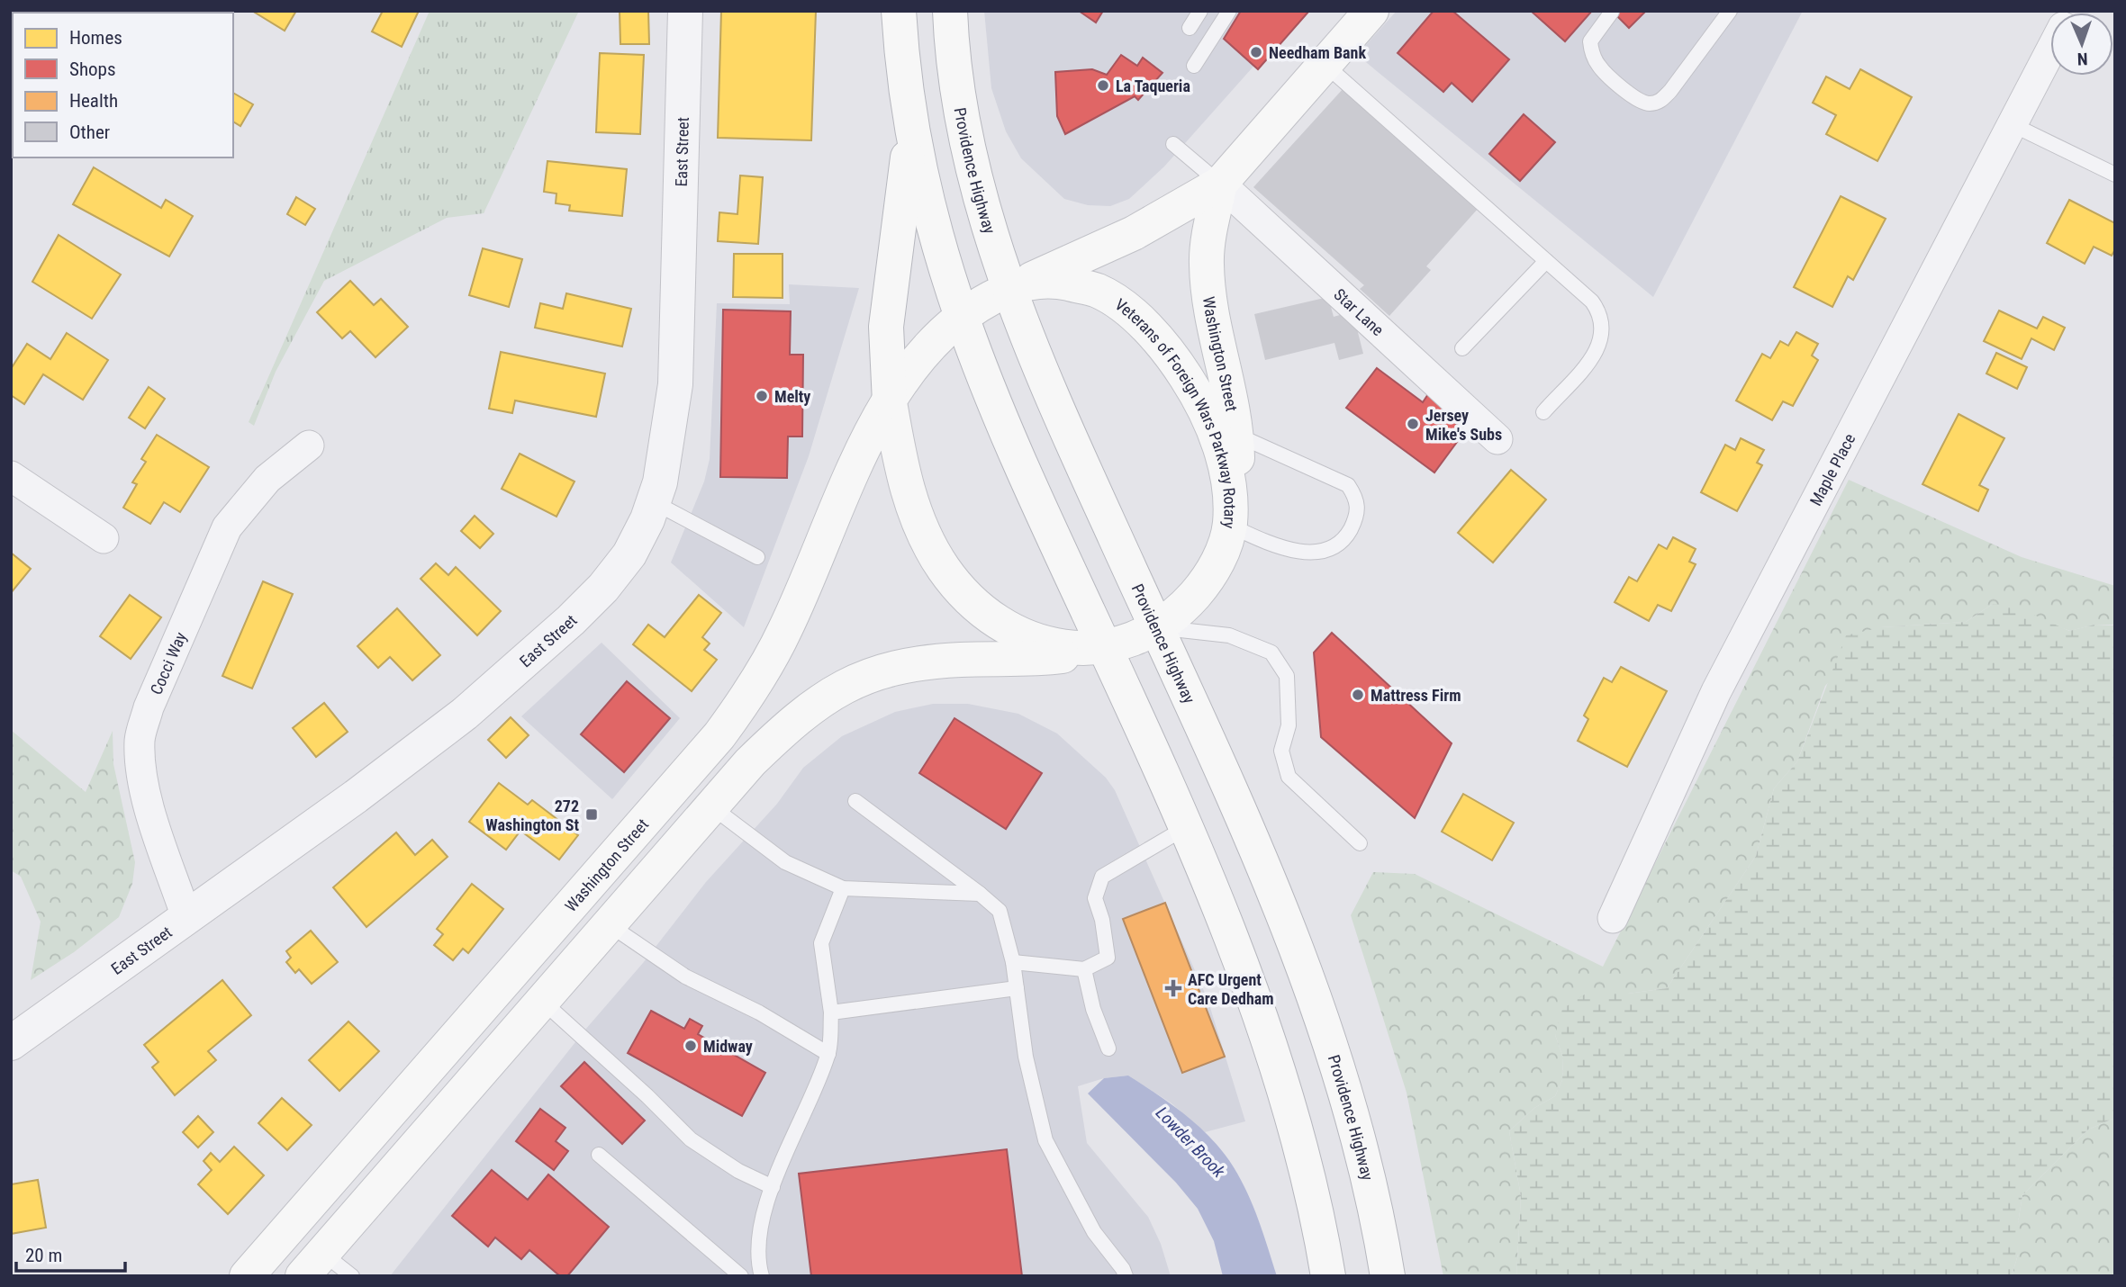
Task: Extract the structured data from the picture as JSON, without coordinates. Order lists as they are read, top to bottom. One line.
{"streets":{"main road":["Providence Highway","Washington Street","Veterans of Foreign Wars Parkway Rotary"],"street":["East Street","Star Lane","Maple Place","Cocci Way"]},"crossings":[["East Street","Cocci Way"],["Providence Highway","Veterans of Foreign Wars Parkway Rotary"],["Star Lane","Washington Street"],["Washington Street","Veterans of Foreign Wars Parkway Rotary"]],"water":["Lowder Brook"],"places":{"other":["Needham Bank","La Taqueria","Melty","Jersey Mike's Subs","Mattress Firm","Midway"],"transit":["272 Washington St"],"health":["AFC Urgent Care Dedham"]},"legend":["Homes","Shops","Health","Other"],"scale_bar":"20 m","north":"bottom"}
